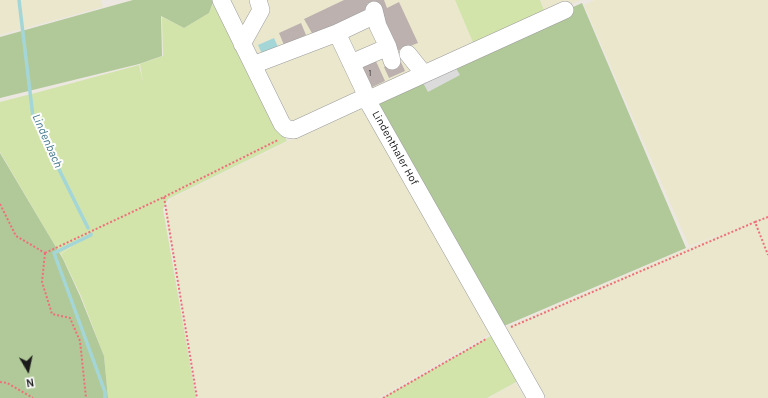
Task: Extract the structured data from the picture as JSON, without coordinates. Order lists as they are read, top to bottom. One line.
{"streets":{"lane":["Lindenthaler Hof"]},"water":["Lindenbach"],"house_numbers":["1"],"north":"bottom"}
